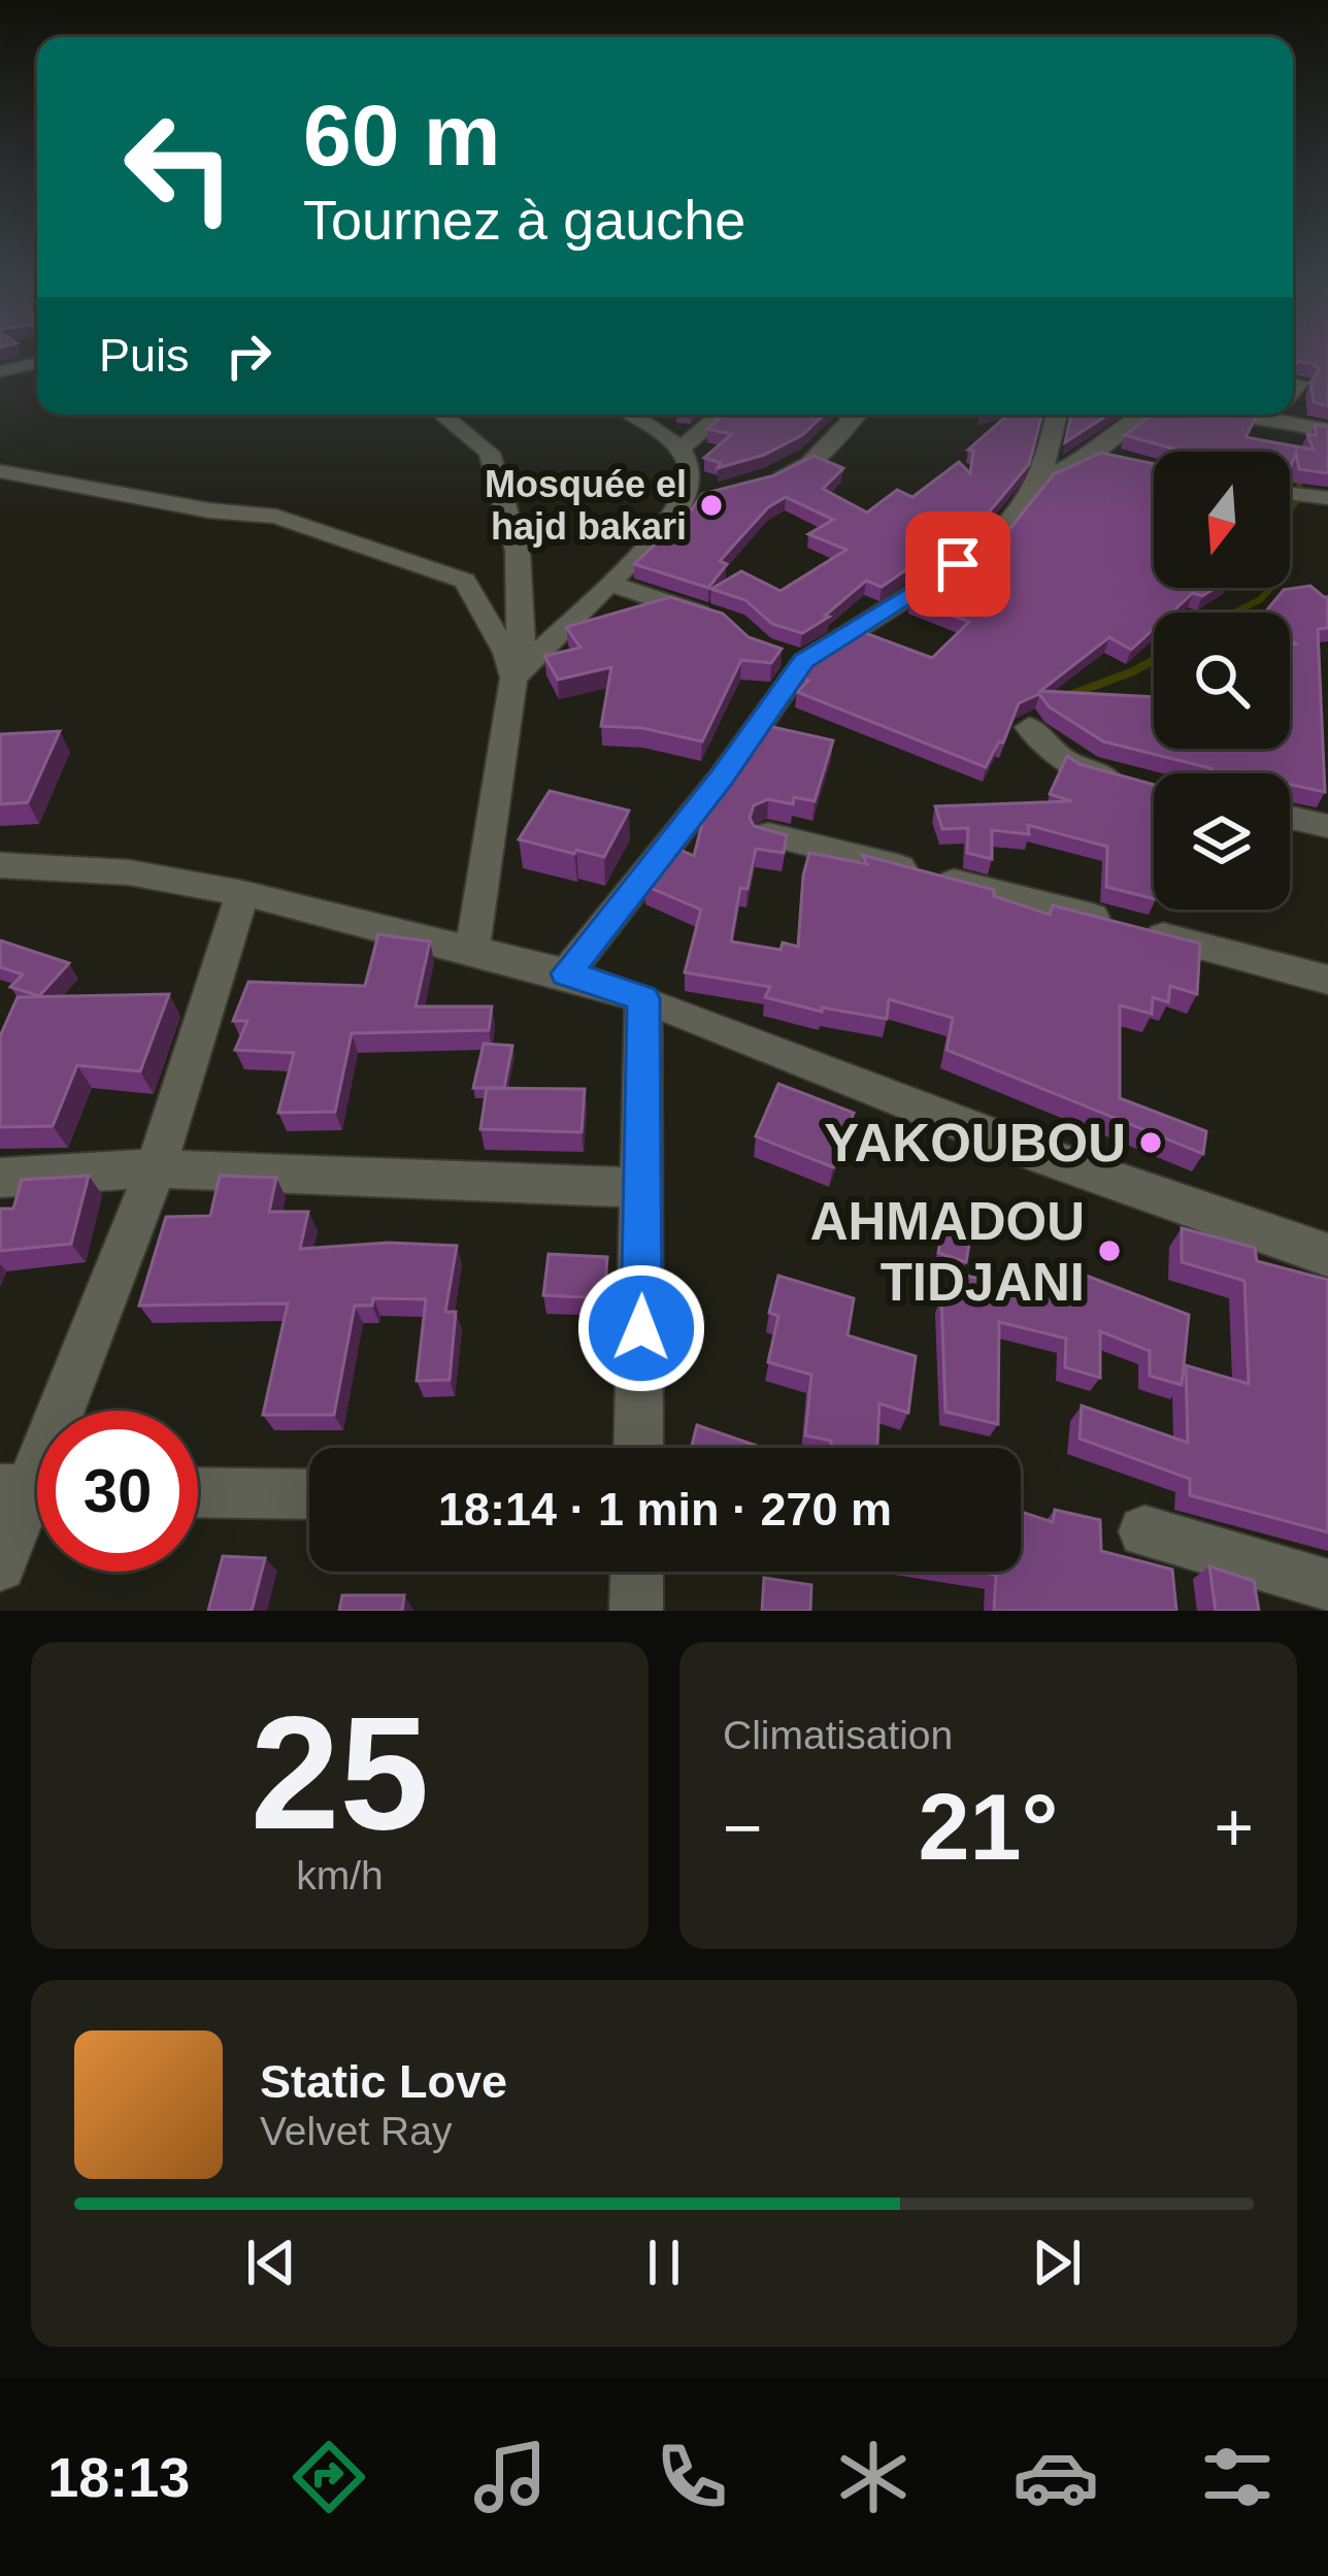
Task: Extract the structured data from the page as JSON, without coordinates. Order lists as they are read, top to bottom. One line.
{"places":["Mosquée el hajd bakari","YAKOUBOU","AHMADOU TIDJANI"],"north":"bottom","page":{"turn":["60 m","Tournez à gauche"],"then":"Puis","limit":"30","trip":"18:14 · 1 min · 270 m","tile":[["25","km/h"],"Climatisation"],"heat":["−","21°","+"],"song":["Static Love","Velvet Ray"],"tabs":"18:13"}}
